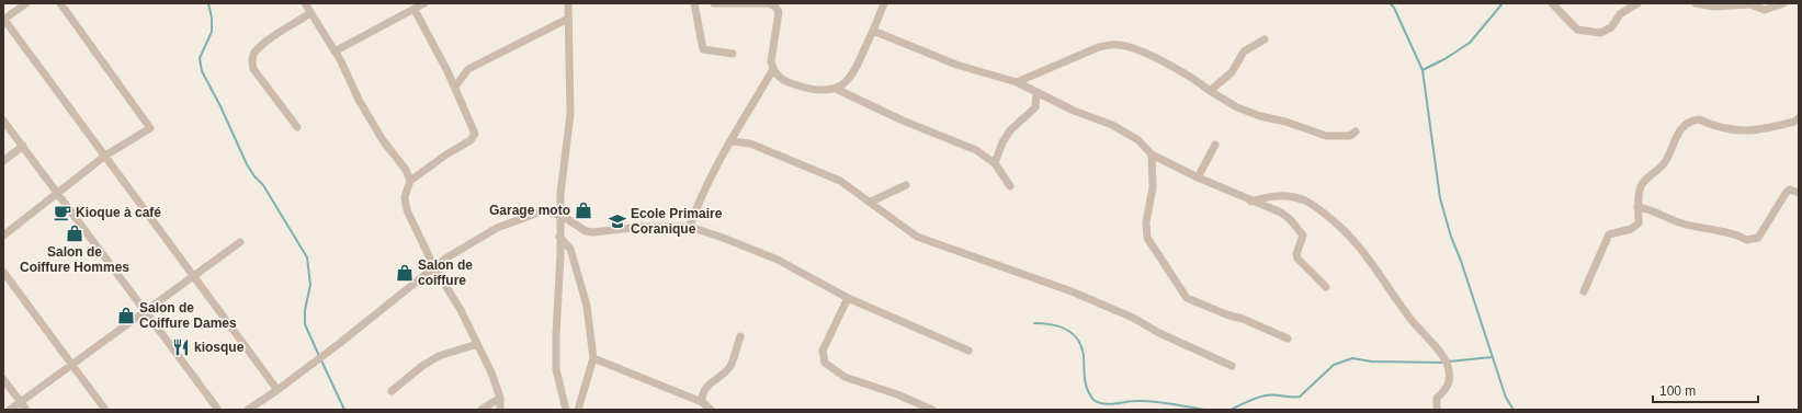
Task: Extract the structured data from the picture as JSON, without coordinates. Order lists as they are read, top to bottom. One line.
{"places":{"shop":["Garage moto","Salon de Coiffure Hommes","Salon de coiffure","Salon de Coiffure Dames"],"cafe":["Kioque à café"],"school or university":["Ecole Primaire Coranique"],"restaurant":["kiosque"]},"scale_bar":"100 m"}
